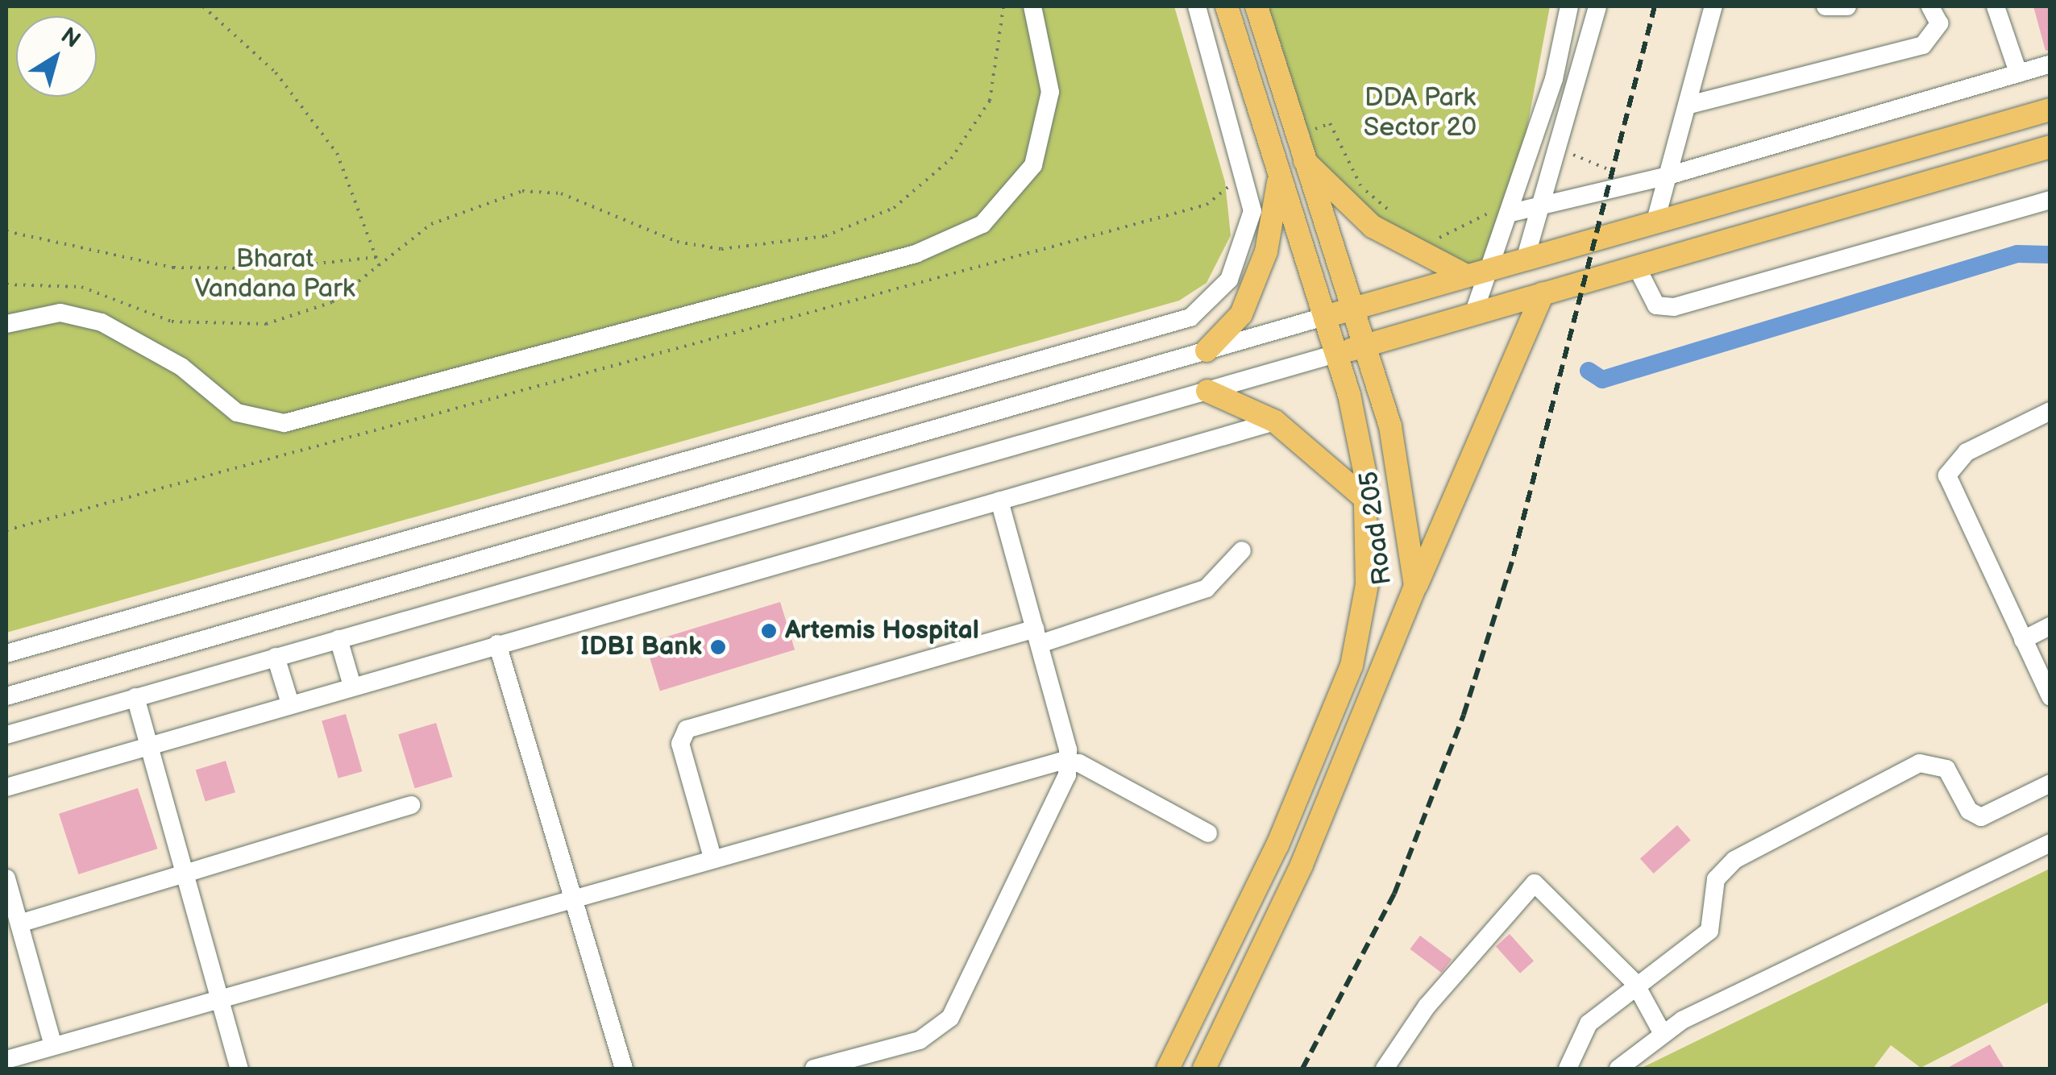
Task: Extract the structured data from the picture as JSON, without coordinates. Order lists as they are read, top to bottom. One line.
{"streets":{"main road":["Road 205"]},"parks":["DDA Park Sector 20","Bharat Vandana Park"],"places":["Artemis Hospital","IDBI Bank"],"north":"top right"}
